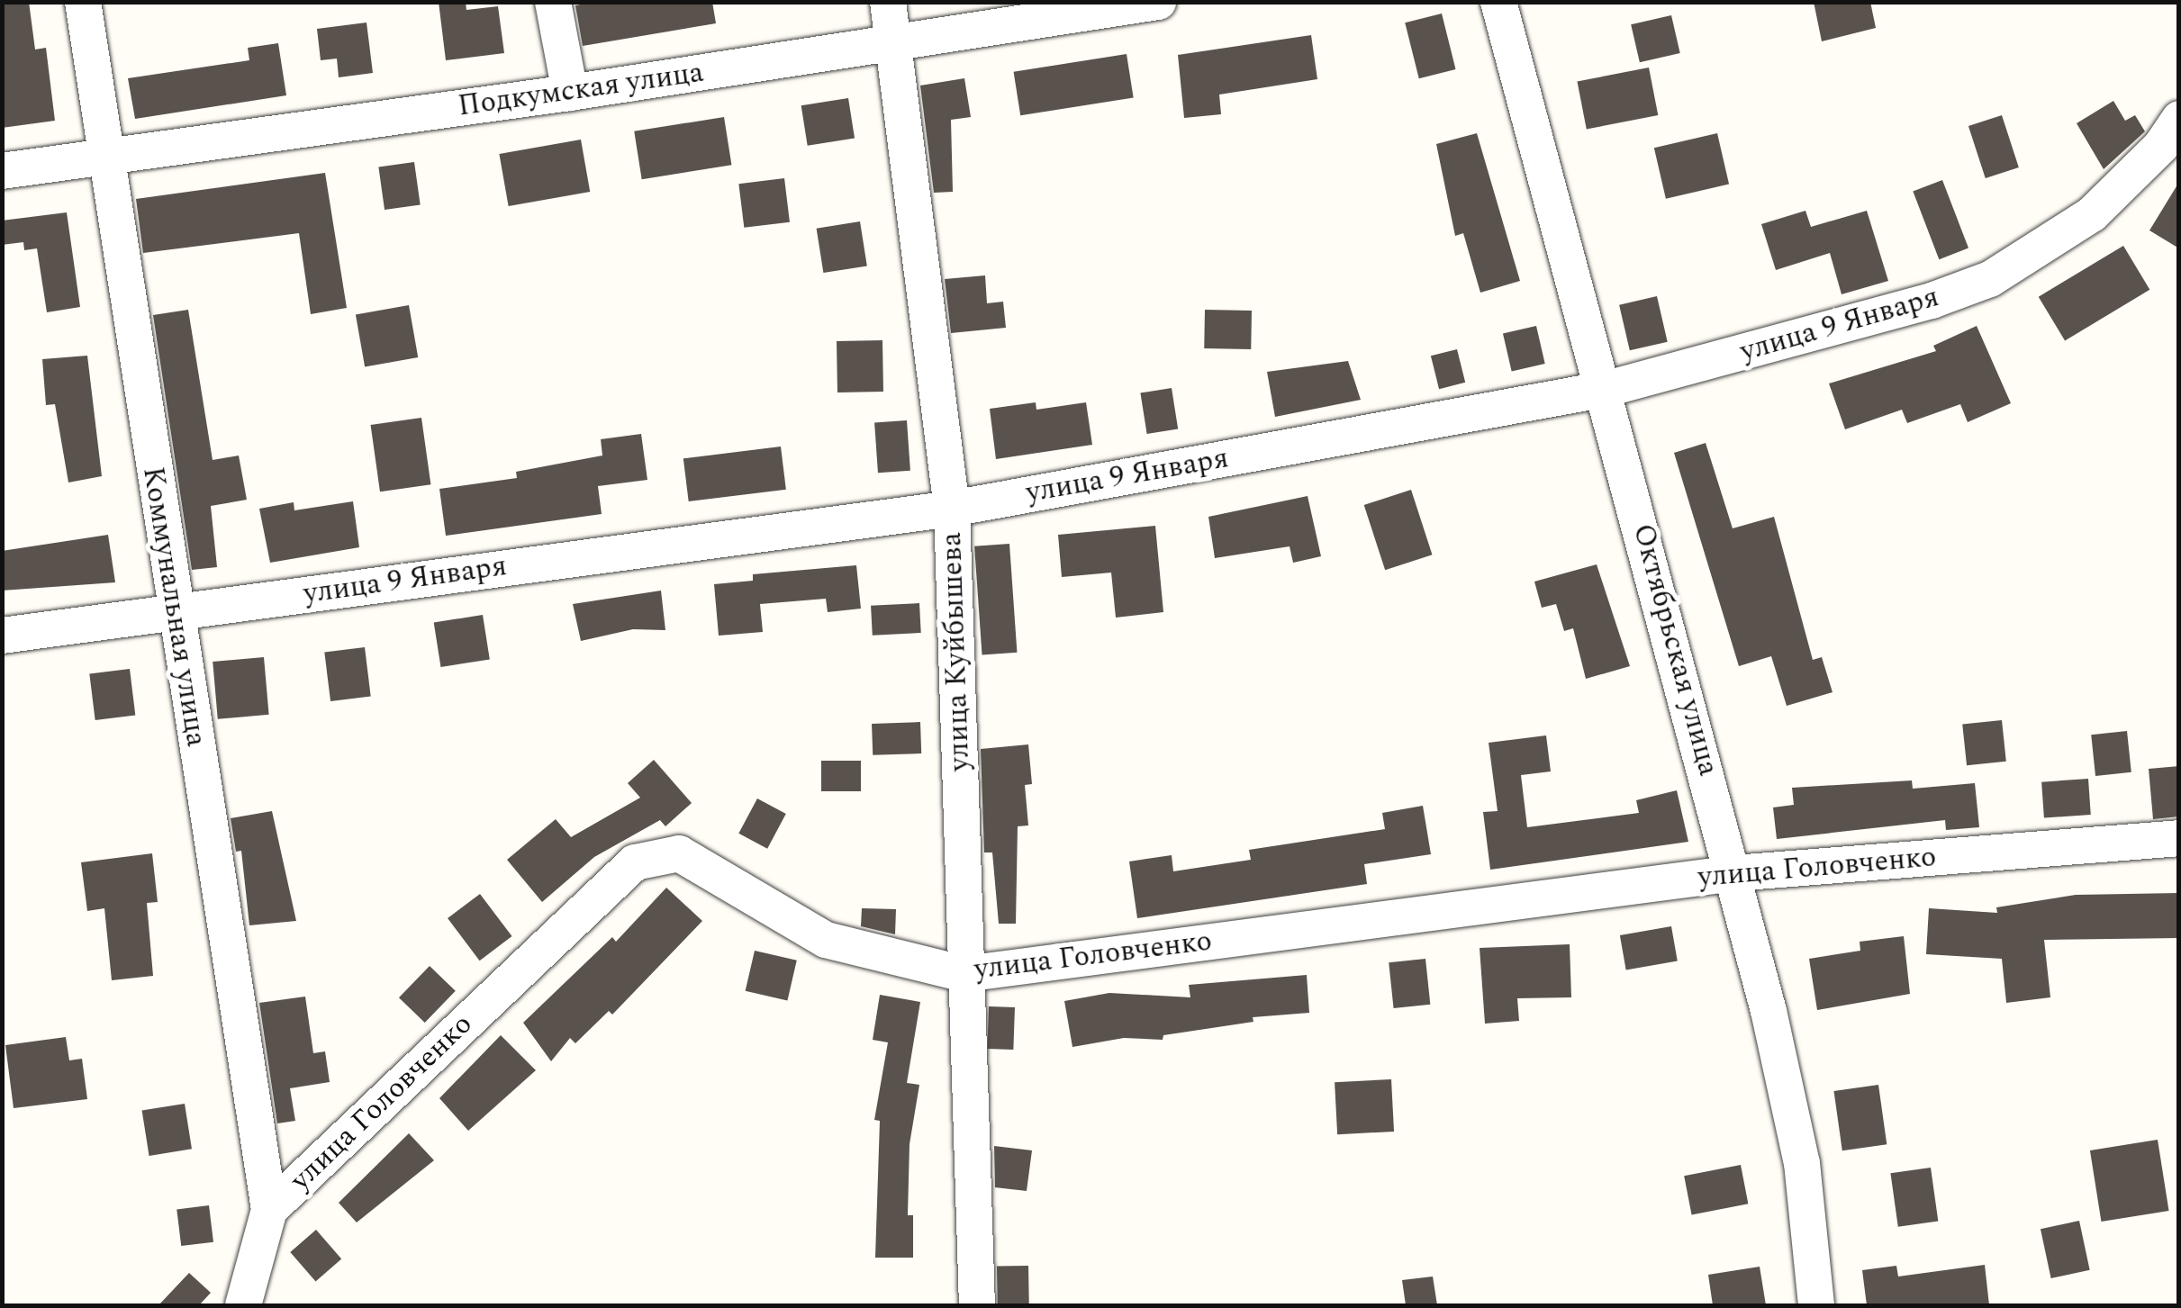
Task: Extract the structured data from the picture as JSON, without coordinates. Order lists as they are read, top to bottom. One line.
{"streets":{"street":["Подкумская улица","улица 9 Января","Коммунальная улица","Октябрьская улица","улица Куйбышева","улица Головченко"]},"crossings":[["Подкумская улица","Коммунальная улица"],["Подкумская улица","улица Куйбышева"],["улица 9 Января","Коммунальная улица"],["улица 9 Января","Октябрьская улица"],["улица 9 Января","улица Куйбышева"],["Коммунальная улица","улица Головченко"],["Октябрьская улица","улица Головченко"],["улица Куйбышева","улица Головченко"]]}
